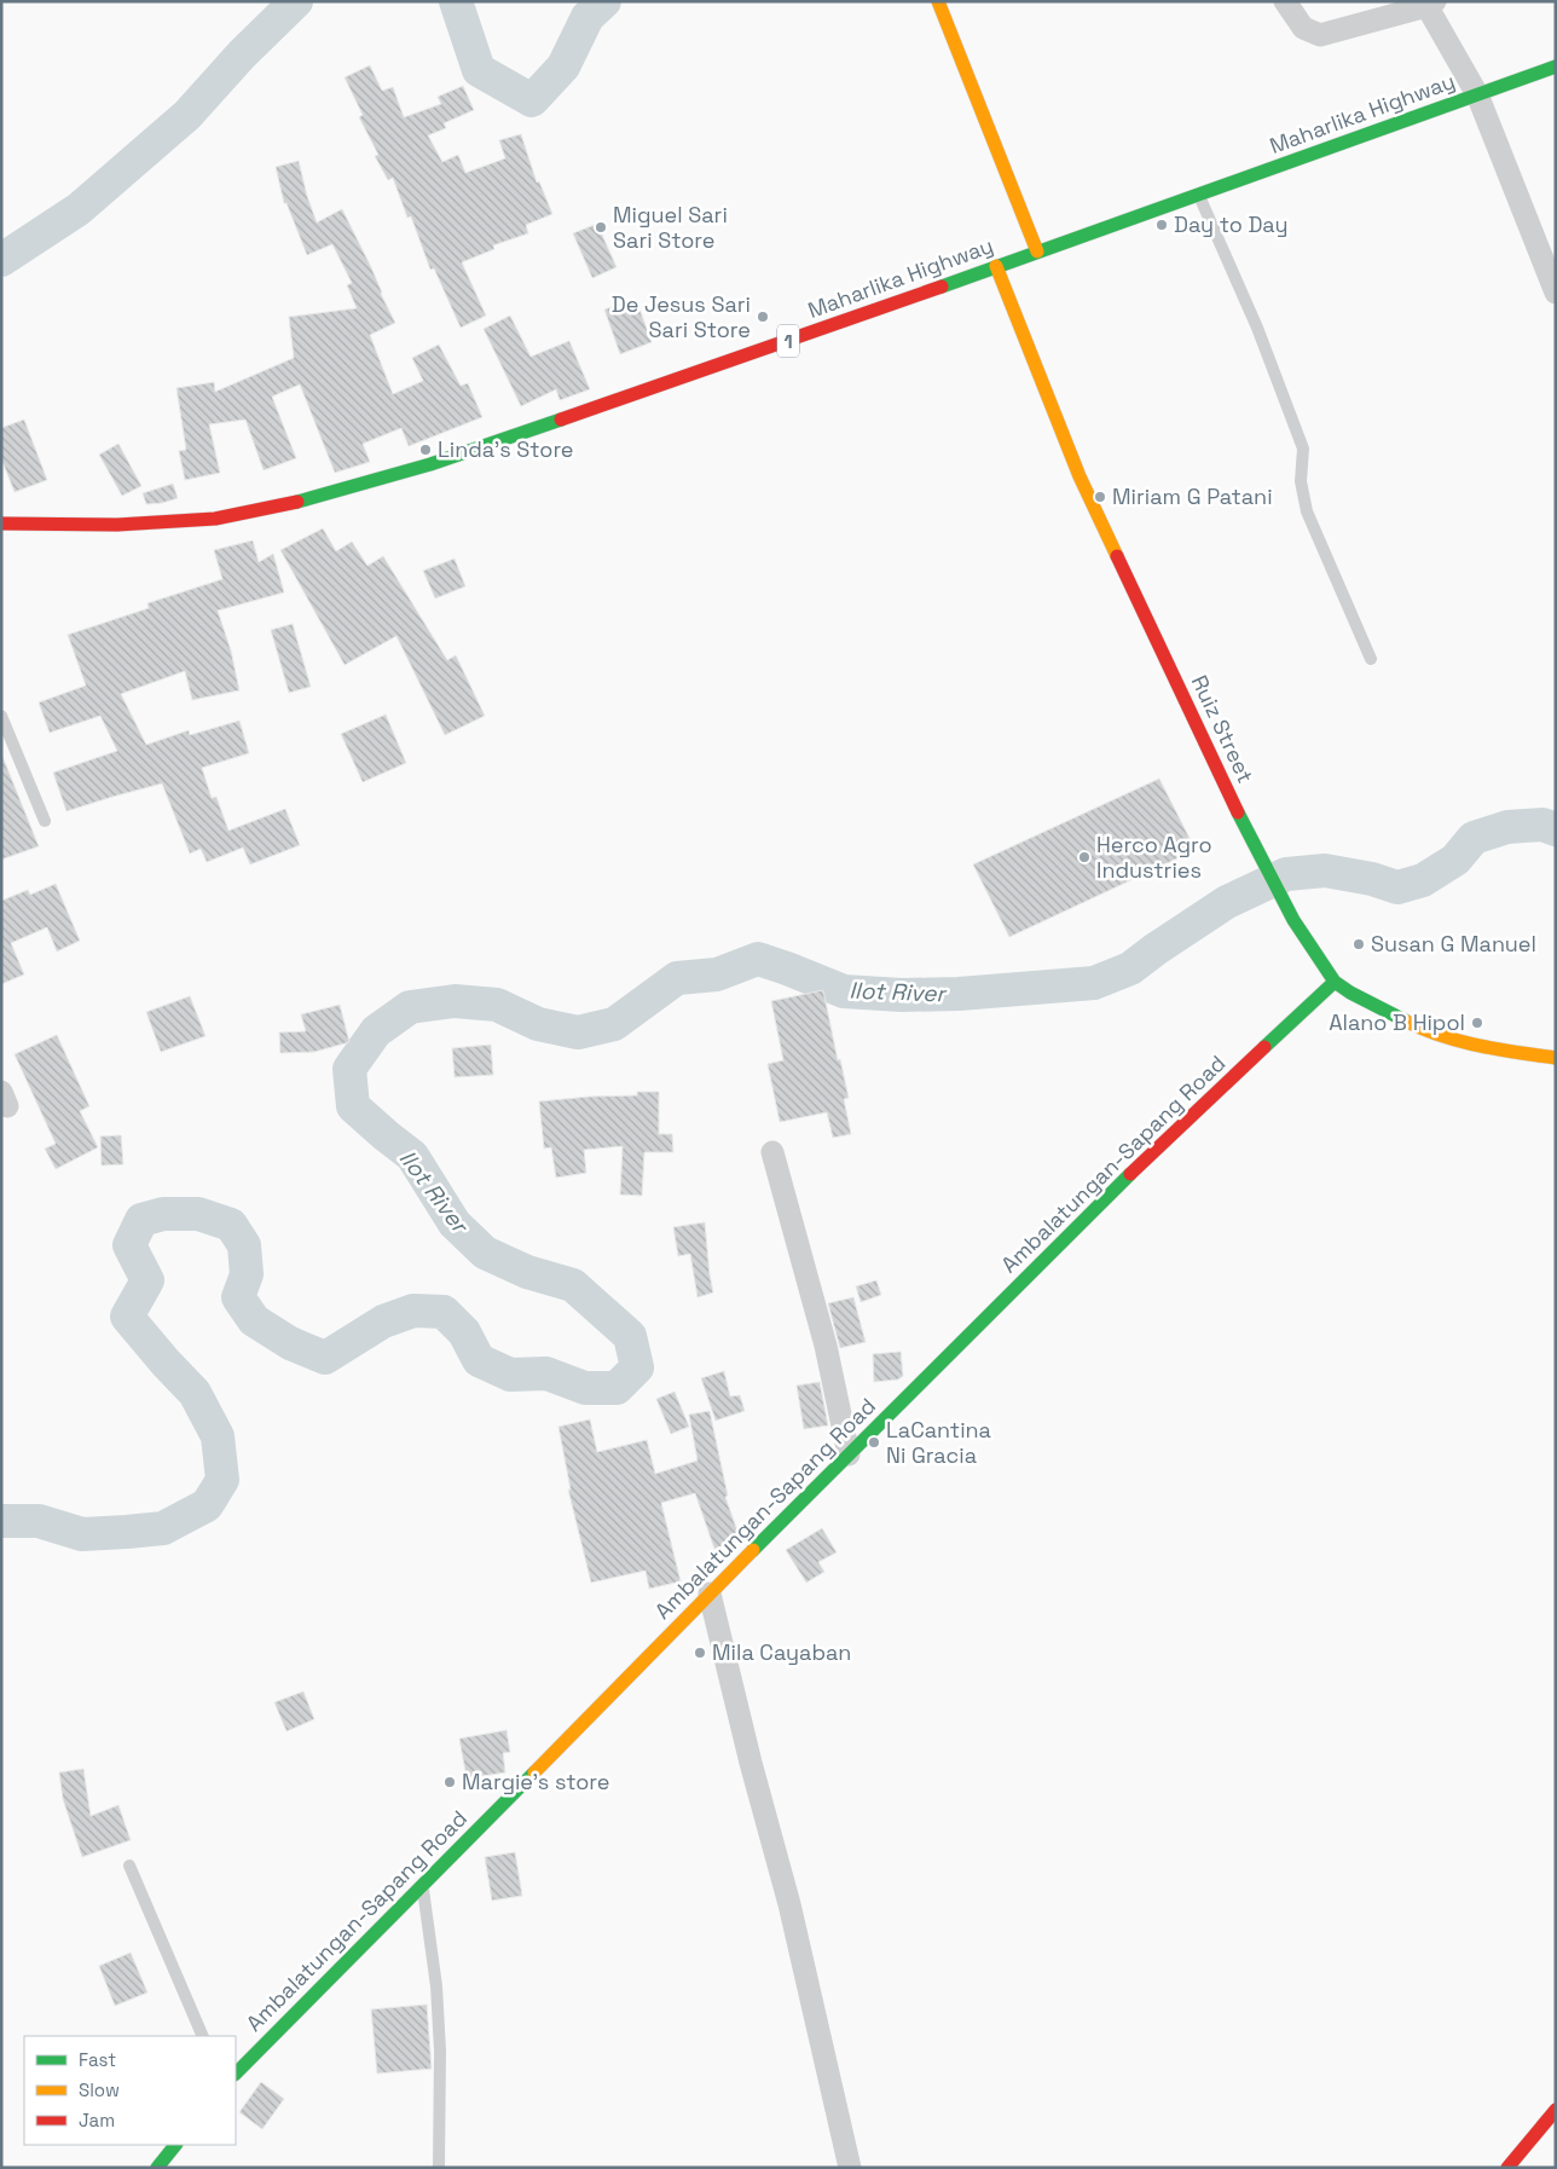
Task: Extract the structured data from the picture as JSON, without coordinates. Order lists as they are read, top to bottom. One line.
{"streets":{"main road":["Maharlika Highway","1","Ruiz Street","Ambalatungan-Sapang Road"]},"crossings":[["Maharlika Highway","Ruiz Street"],["Ruiz Street","Ambalatungan-Sapang Road"]],"water":["Ilot River"],"places":["Day to Day","Miguel Sari Sari Store","De Jesus Sari Sari Store","Linda's Store","Miriam G Patani","Herco Agro Industries","Susan G Manuel","Alano B Hipol","LaCantina Ni Gracia","Mila Cayaban","Margie's store"],"legend":["Fast","Slow","Jam"]}
